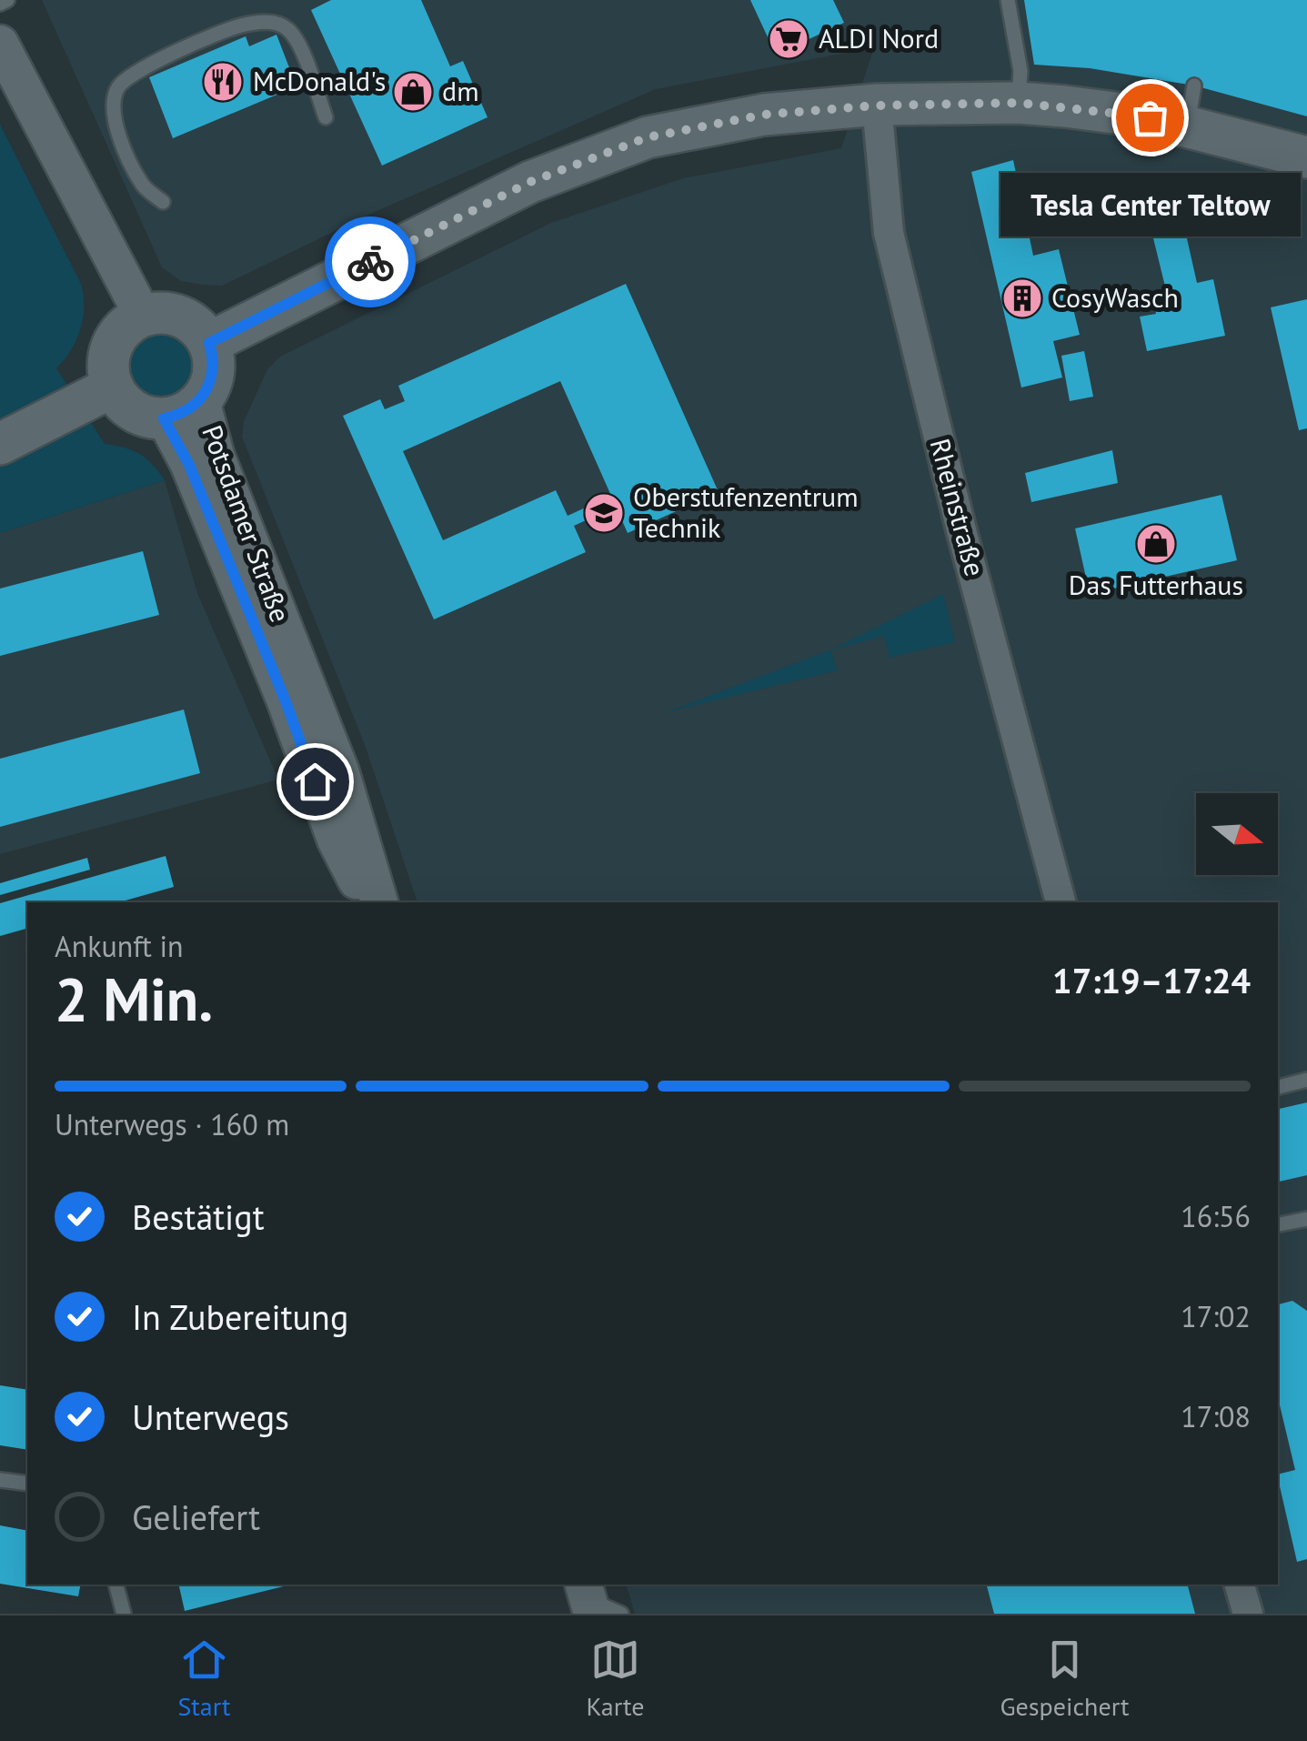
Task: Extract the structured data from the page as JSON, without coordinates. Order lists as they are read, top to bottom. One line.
{"streets":{"main road":["Potsdamer Straße"],"street":["Rheinstraße"]},"places":{"supermarket":["ALDI Nord"],"restaurant":["McDonald's"],"shop":["dm","Das Futterhaus"],"other":["Tesla Center Teltow"],"building":["CosyWasch"],"school or university":["Oberstufenzentrum Technik"]},"north":"right","page":{"bubble":"Tesla Center Teltow","heading":["2 Min.","Ankunft in","17:19–17:24"],"bar":"Unterwegs · 160 m","list":[["Bestätigt","16:56"],["In Zubereitung","17:02"],["Unterwegs","17:08"],"Geliefert"],"tabs":["Start","Karte","Gespeichert"]}}
